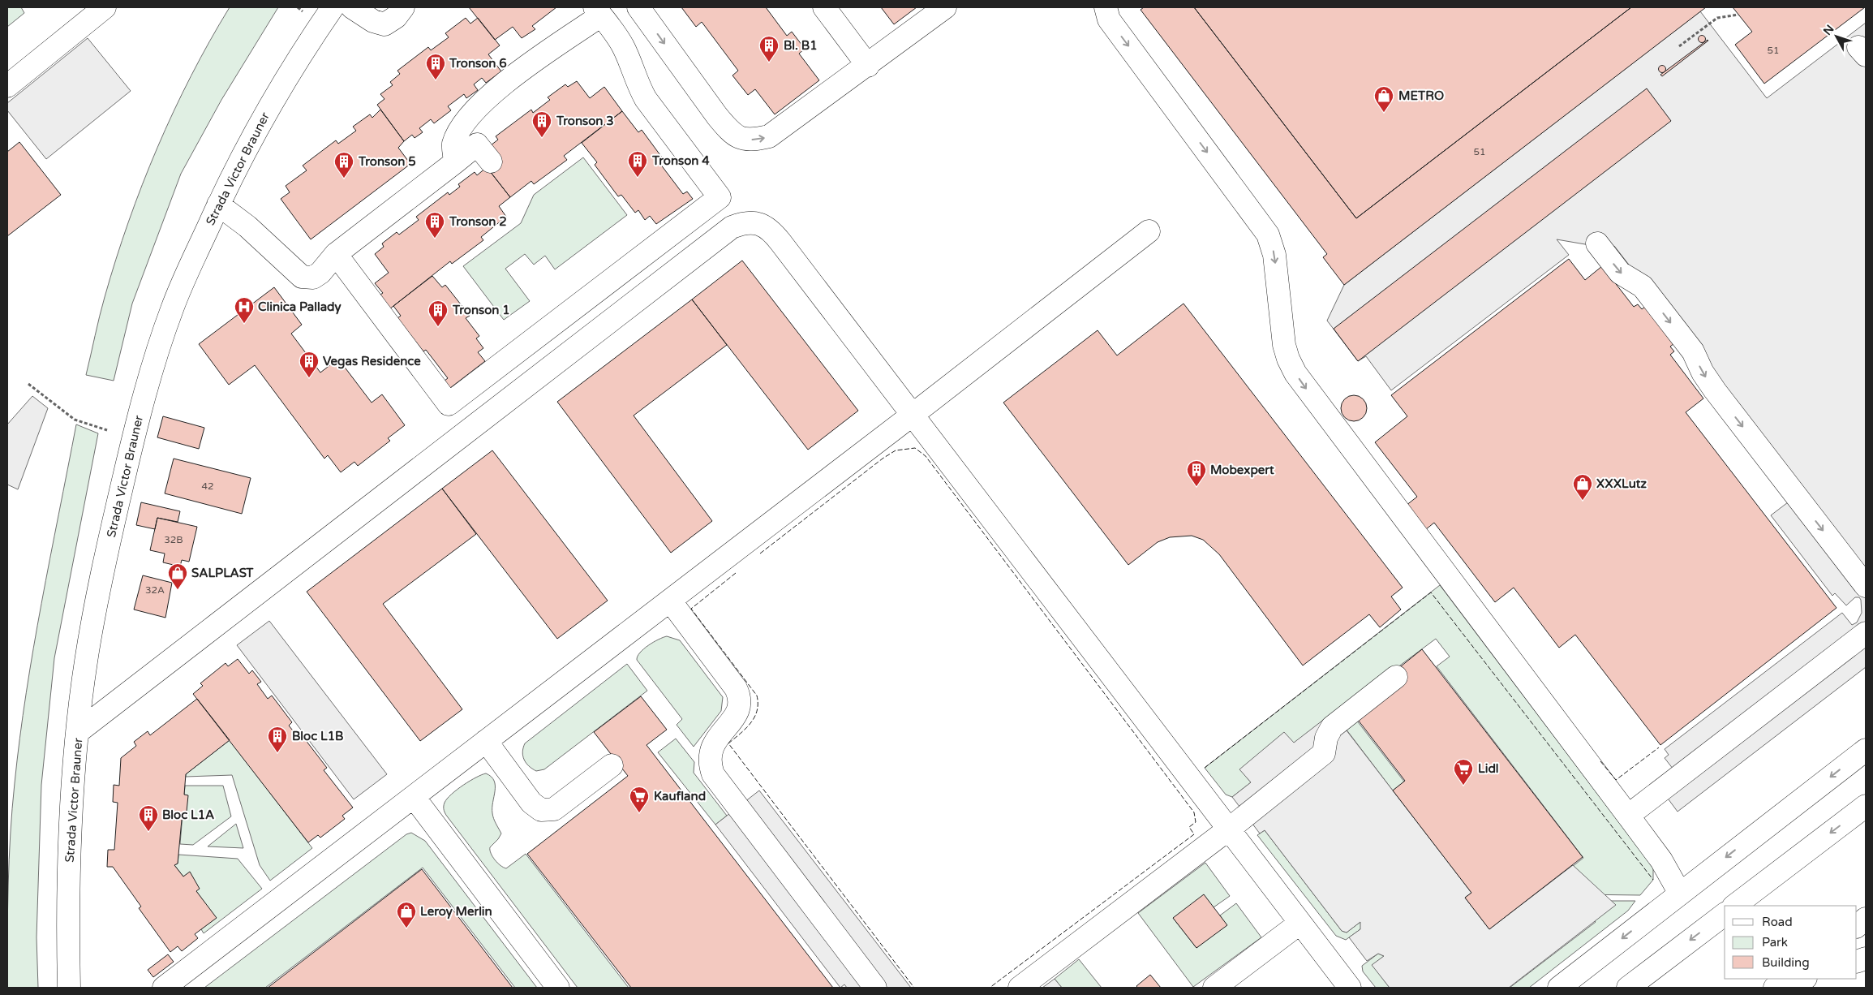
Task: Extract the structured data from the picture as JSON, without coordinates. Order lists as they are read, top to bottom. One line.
{"streets":{"street":["Strada Victor Brauner"]},"places":{"building":["Bl. B1","Tronson 6","Tronson 3","Tronson 4","Tronson 5","Tronson 2","Tronson 1","Vegas Residence","Mobexpert","Bloc L1B","Bloc L1A"],"shop":["METRO","XXXLutz","SALPLAST","Leroy Merlin"],"hospital":["Clinica Pallady"],"supermarket":["Lidl","Kaufland"]},"house_numbers":["51","51","42","32B","32A"],"legend":["Road","Park","Building"],"north":"top left"}
